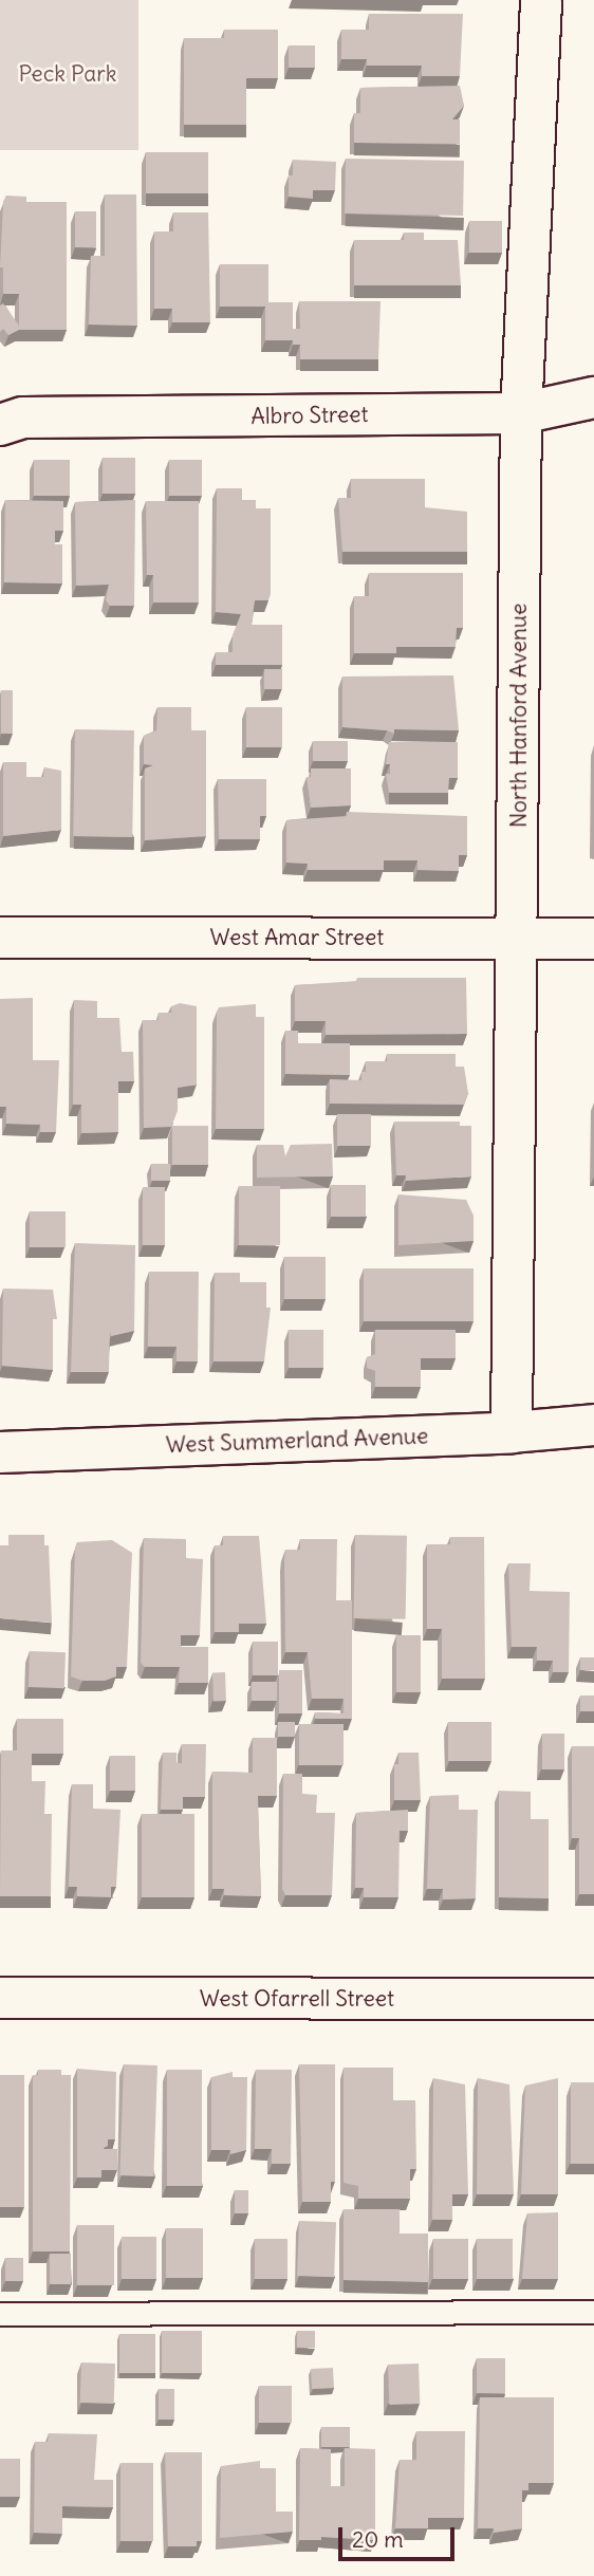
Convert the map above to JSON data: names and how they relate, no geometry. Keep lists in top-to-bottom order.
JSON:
{
  "streets": {
    "street": [
      "Albro Street",
      "North Hanford Avenue",
      "West Amar Street",
      "West Summerland Avenue",
      "West Ofarrell Street"
    ]
  },
  "crossings": [
    ["Albro Street", "North Hanford Avenue"],
    ["North Hanford Avenue", "West Amar Street"],
    ["North Hanford Avenue", "West Summerland Avenue"]
  ],
  "parks": ["Peck Park"],
  "scale_bar": "20 m"
}
